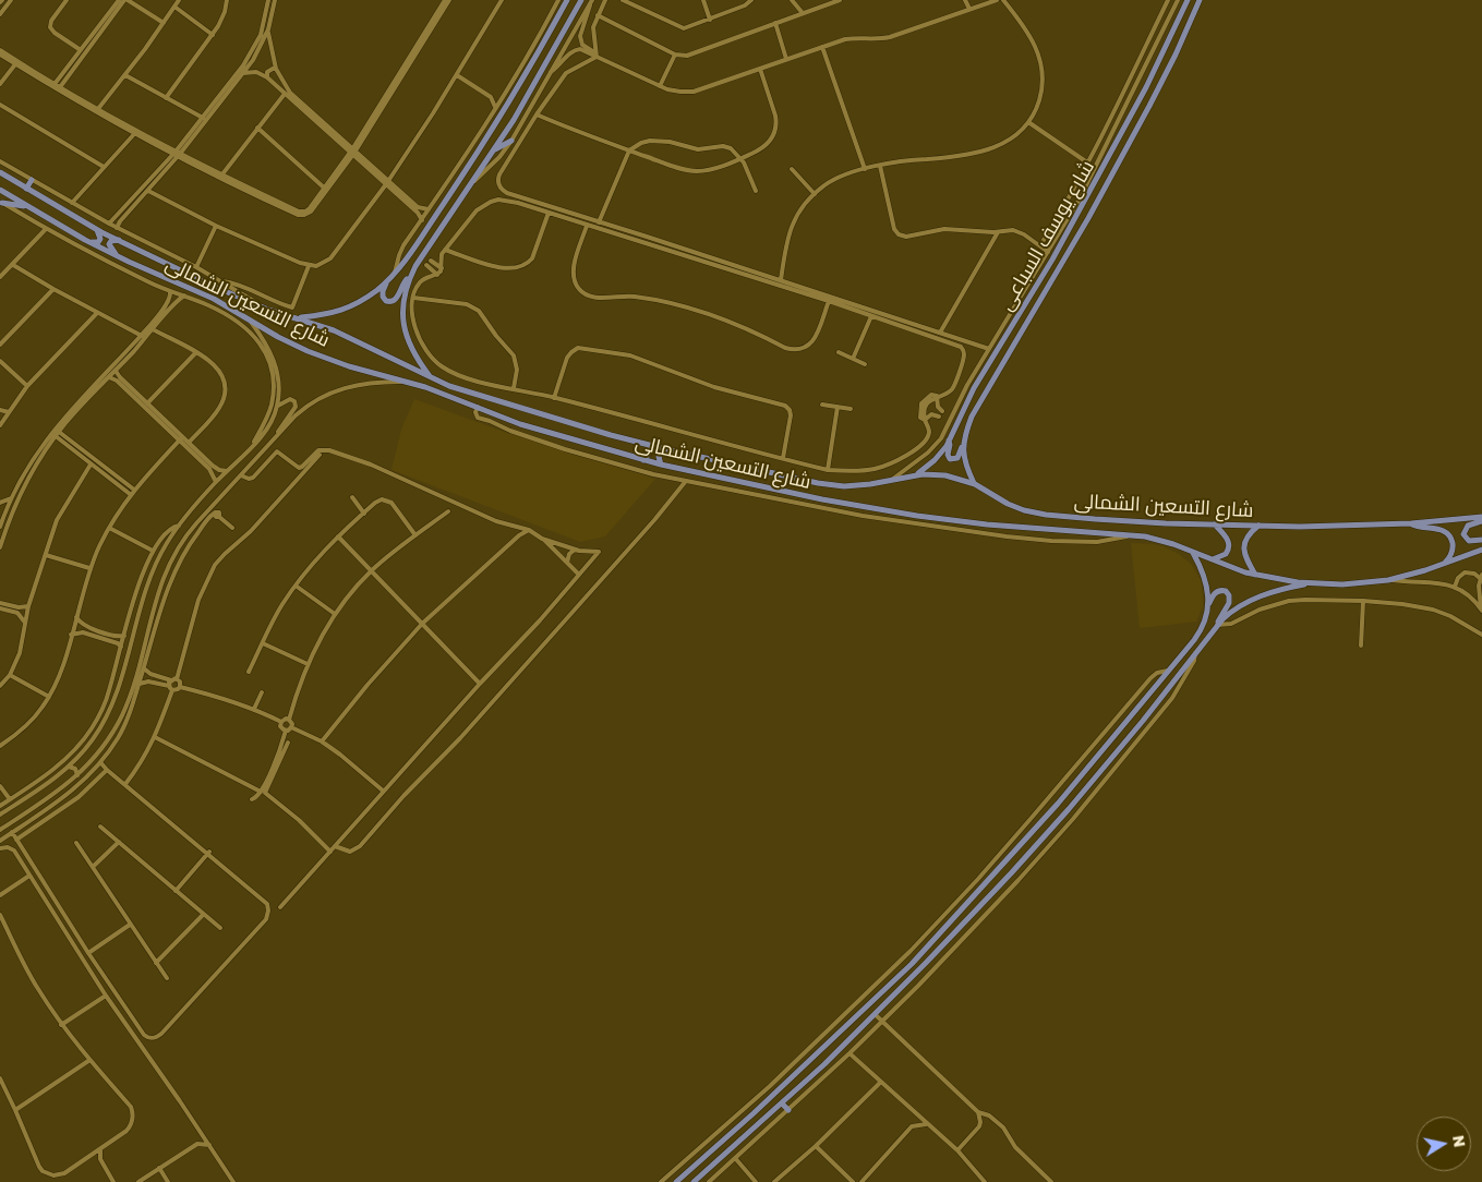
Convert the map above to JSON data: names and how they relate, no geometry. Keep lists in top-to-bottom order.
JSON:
{
  "streets": {
    "main road": ["شارع يوسف السباعى", "شارع التسعين الشمالى"]
  },
  "crossings": [
    ["شارع يوسف السباعى", "شارع التسعين الشمالى"]
  ],
  "north": "right"
}
